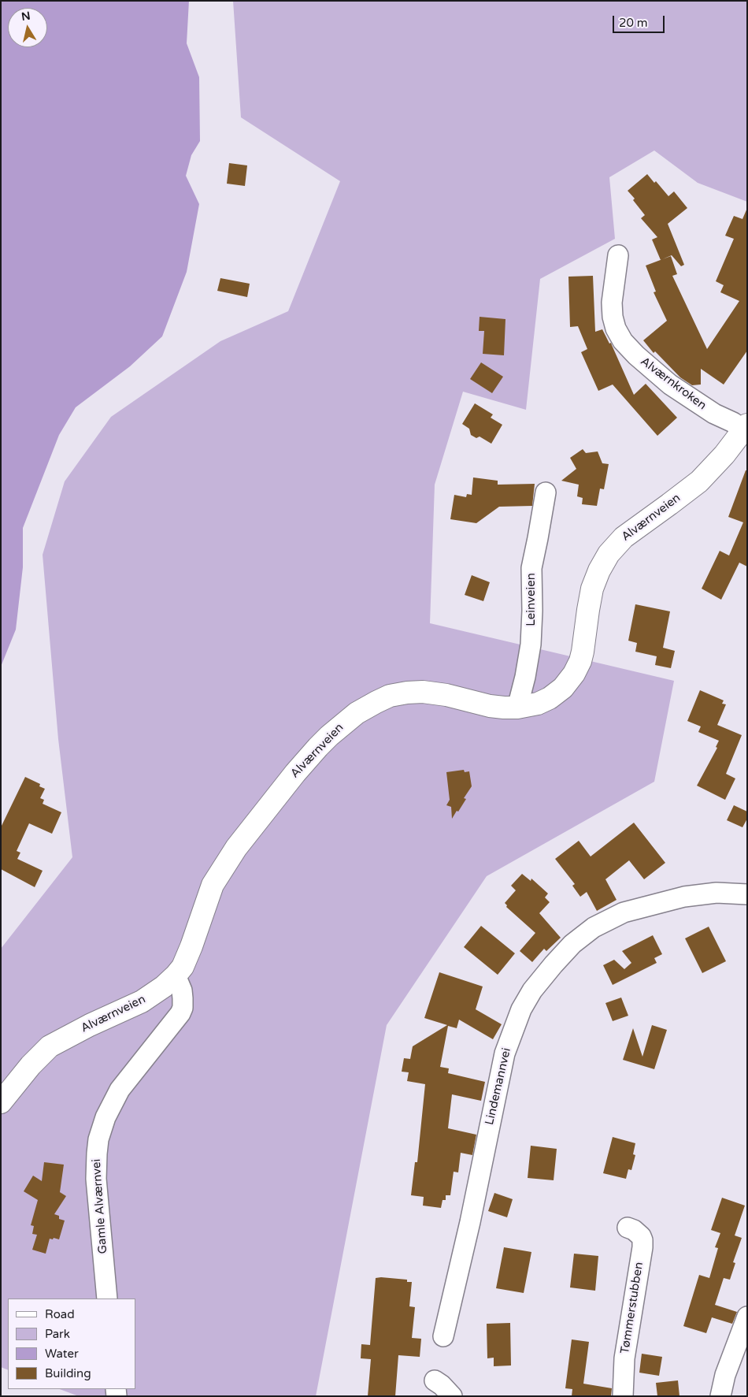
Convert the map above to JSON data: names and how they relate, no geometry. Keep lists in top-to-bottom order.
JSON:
{
  "streets": {
    "main road": ["Alværnveien"],
    "street": [
      "Alværnkroken",
      "Leinveien",
      "Lindemannvei",
      "Gamle Alværnvei",
      "Tømmerstubben"
    ]
  },
  "crossings": [
    ["Alværnkroken", "Alværnveien"],
    ["Alværnveien", "Leinveien"],
    ["Alværnveien", "Gamle Alværnvei"]
  ],
  "legend": [
    "Road",
    "Park",
    "Water",
    "Building"
  ],
  "scale_bar": "20 m",
  "north": "top"
}
